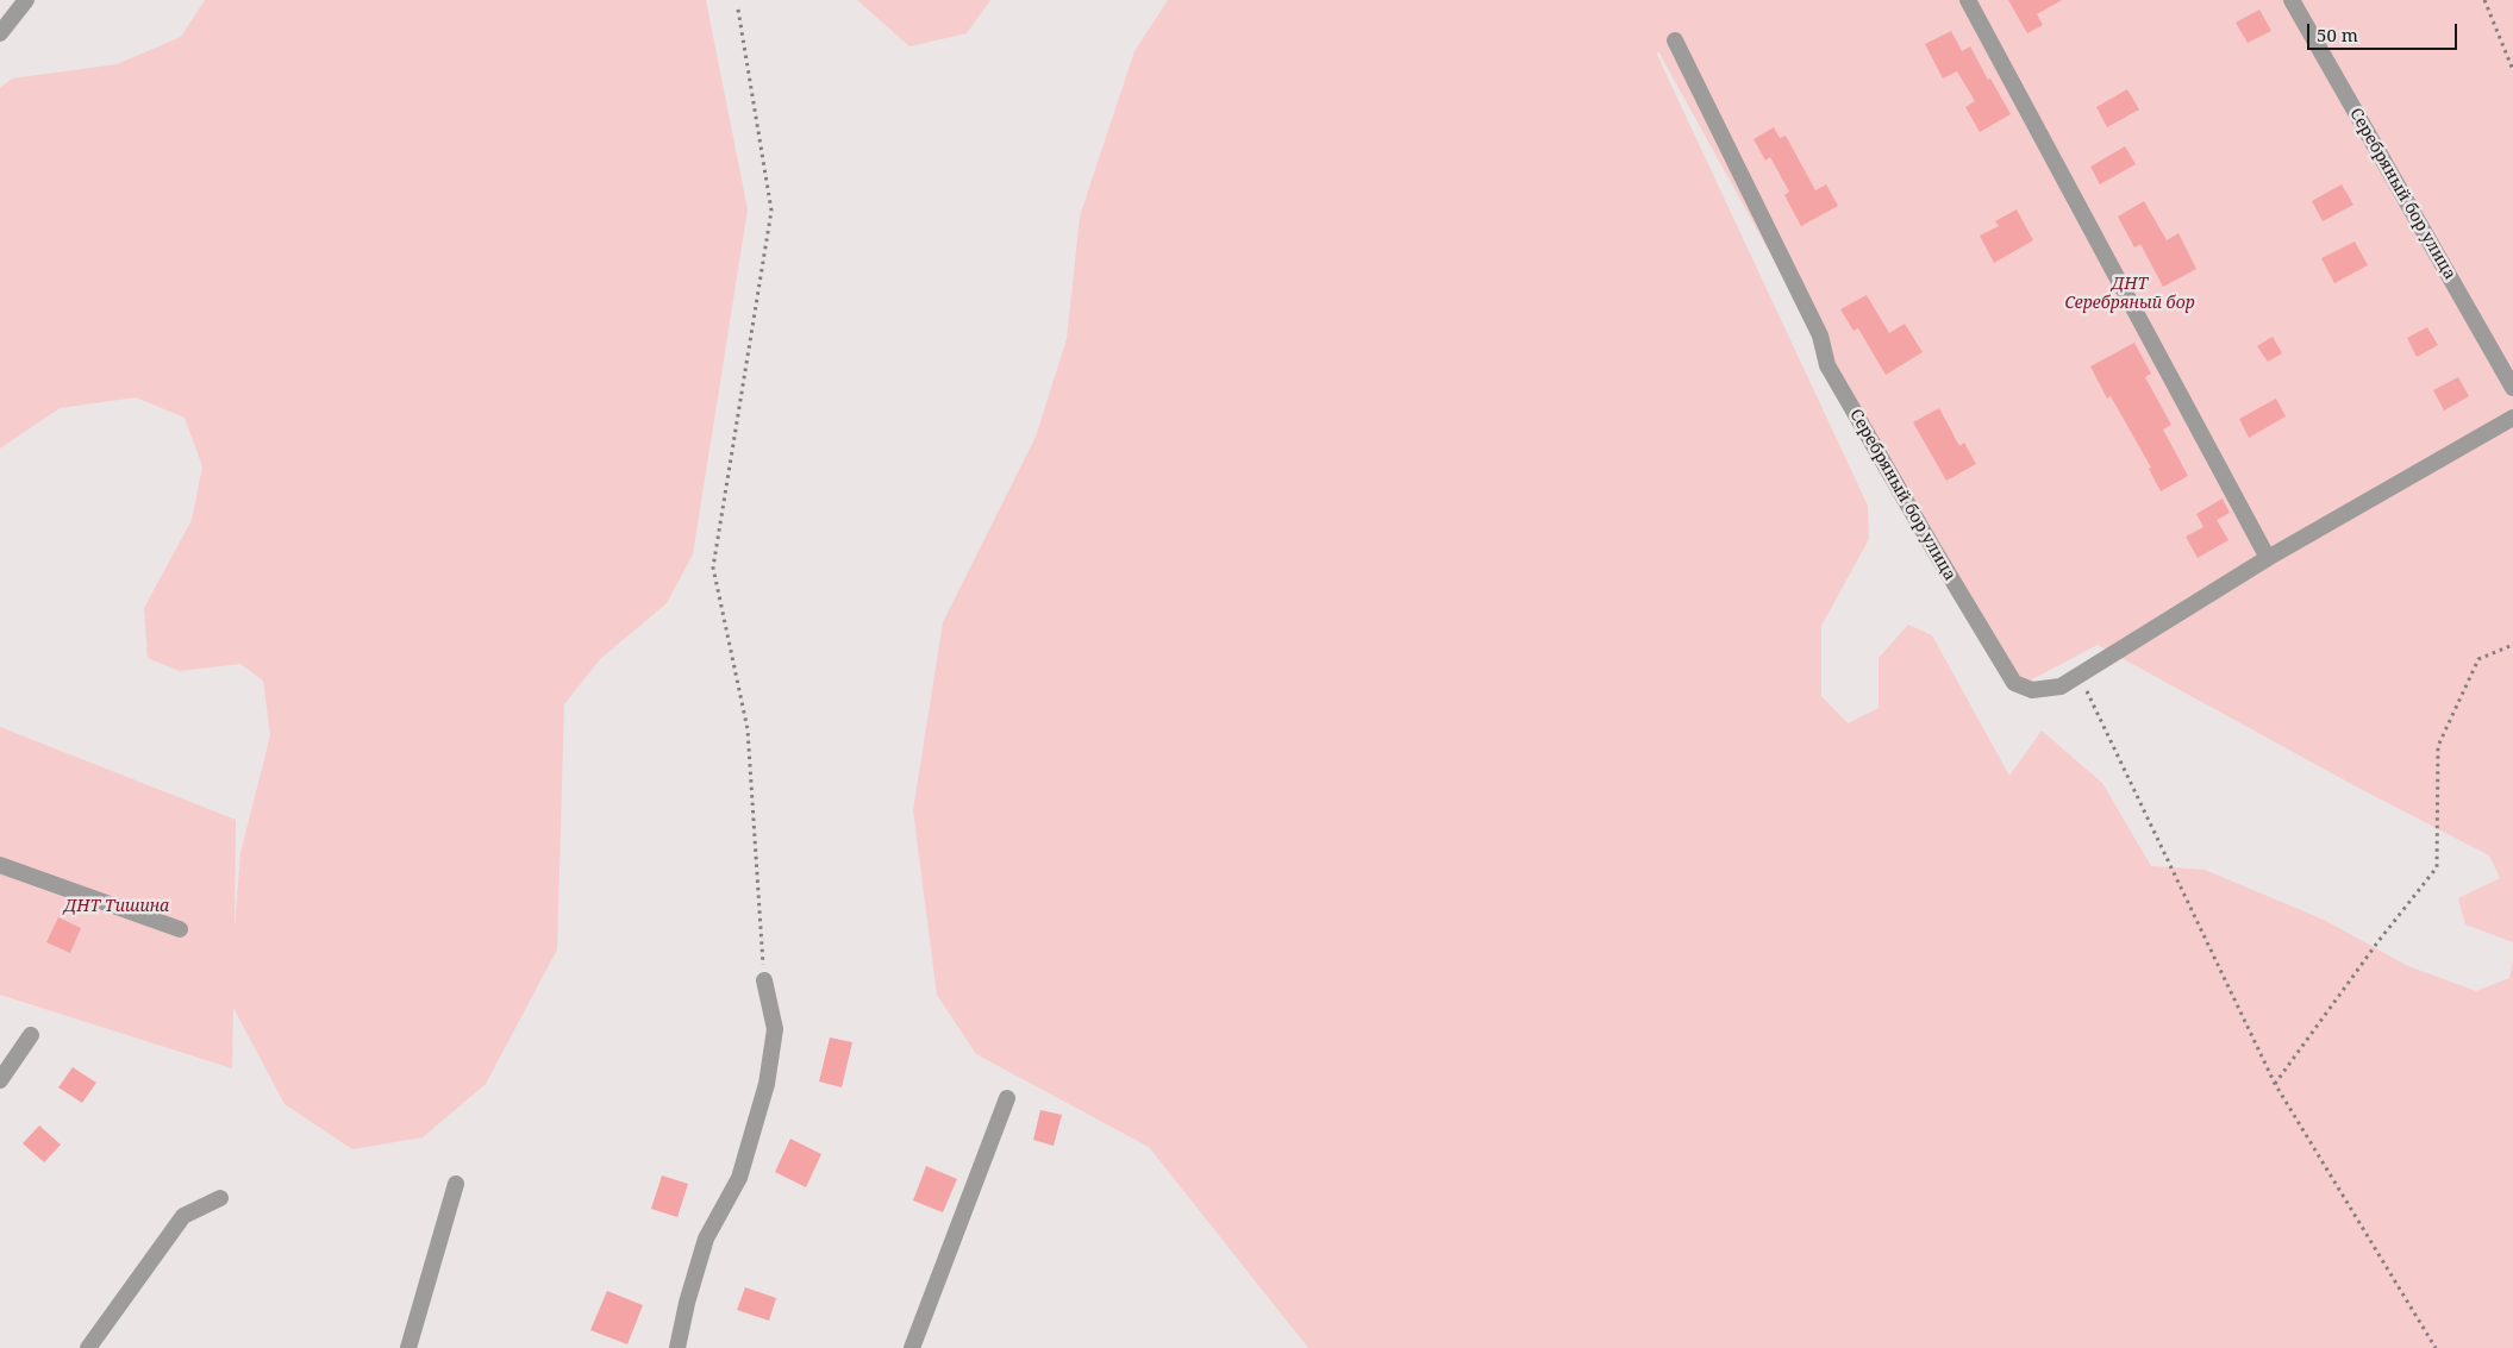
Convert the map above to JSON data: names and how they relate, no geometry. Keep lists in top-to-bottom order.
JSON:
{
  "streets": {
    "street": ["Серебряный бор улица"]
  },
  "parks": ["ДНТ Серебряный бор", "ДНТ Тишина"],
  "scale_bar": "50 m"
}
